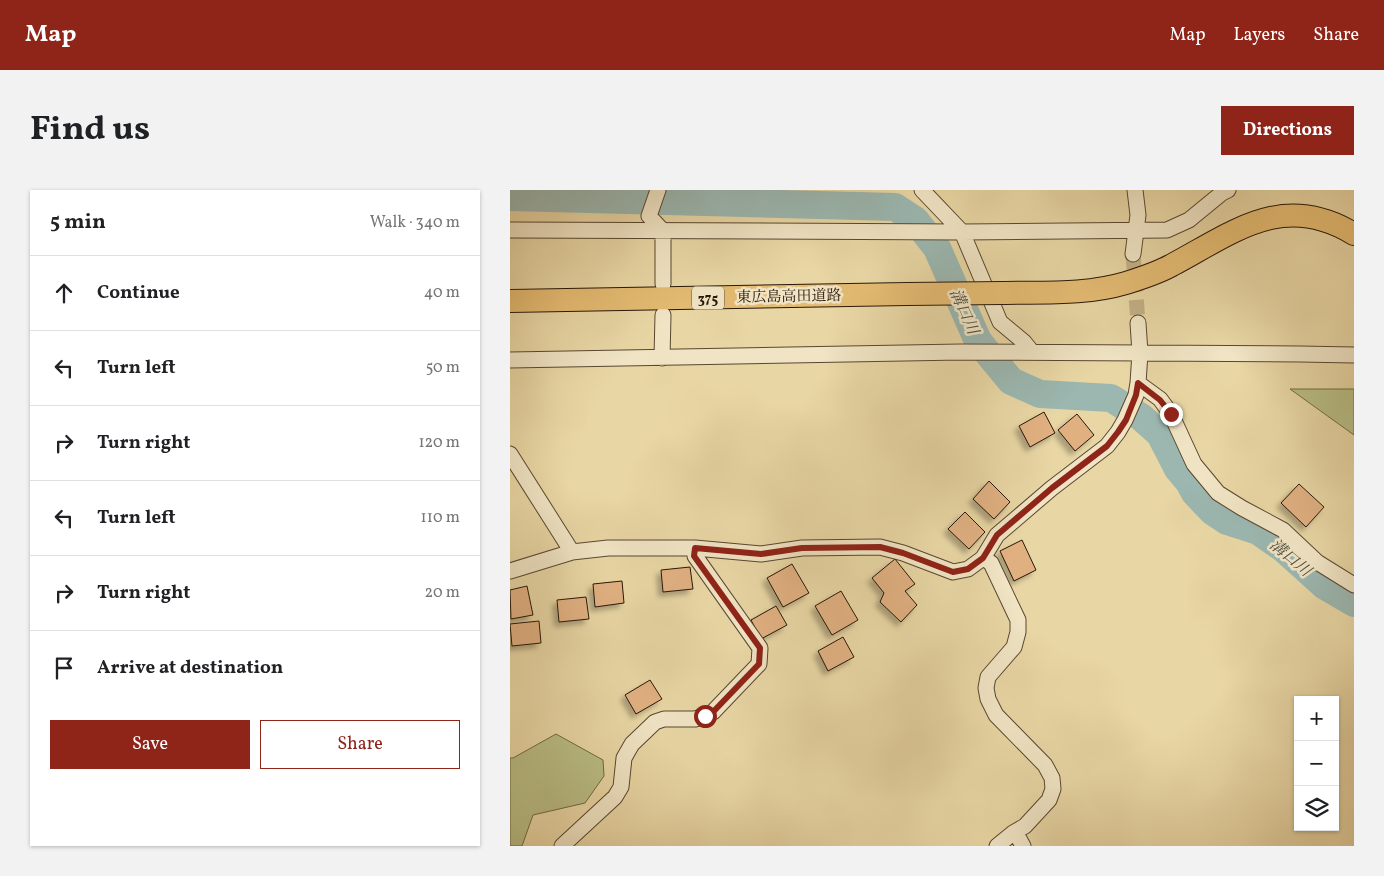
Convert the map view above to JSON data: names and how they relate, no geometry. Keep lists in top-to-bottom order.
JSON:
{
  "streets": {
    "highway": ["東広島高田道路", "375"]
  },
  "water": ["溝口川"],
  "page": {
    "header": "Map",
    "nav": ["Map", "Layers", "Share"],
    "title": "Find us",
    "buttons": [
      "Directions",
      ["Save", "Share"]
    ],
    "heading": ["5 min", "Walk · 340 m"],
    "list": [
      ["Continue", "40 m"],
      ["Turn left", "50 m"],
      ["Turn right", "120 m"],
      ["Turn left", "110 m"],
      ["Turn right", "20 m"],
      "Arrive at destination"
    ],
    "map_buttons": ["+", "−"]
  }
}
